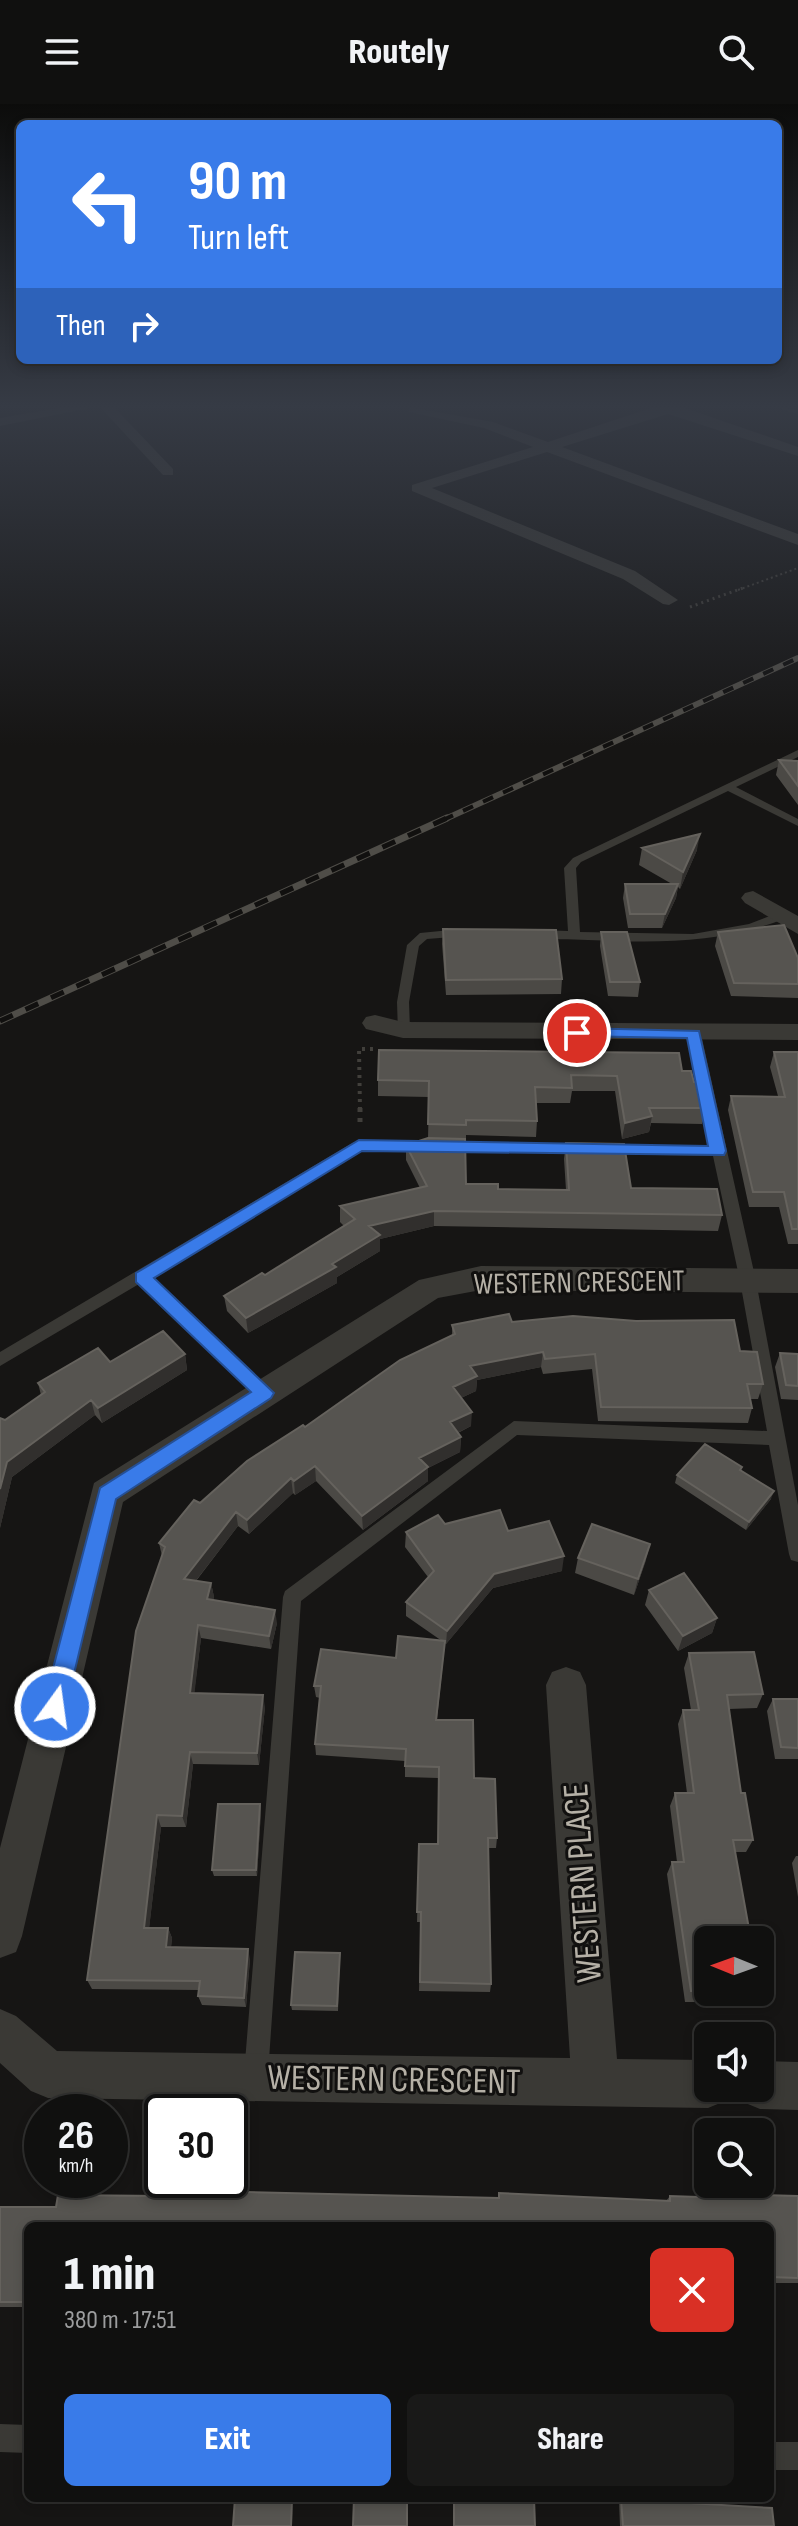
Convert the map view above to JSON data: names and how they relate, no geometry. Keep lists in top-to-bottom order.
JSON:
{
  "streets": {
    "street": ["WESTERN CRESCENT", "WESTERN PLACE"]
  },
  "crossings": [
    ["WESTERN CRESCENT", "WESTERN PLACE"]
  ],
  "north": "left",
  "page": {
    "header": "Routely",
    "turn": ["90 m", "Turn left"],
    "then": "Then",
    "speed": "26 km/h",
    "limit": "30",
    "heading": ["1 min", "380 m · 17:51"],
    "buttons": ["Exit", "Share"]
  }
}
